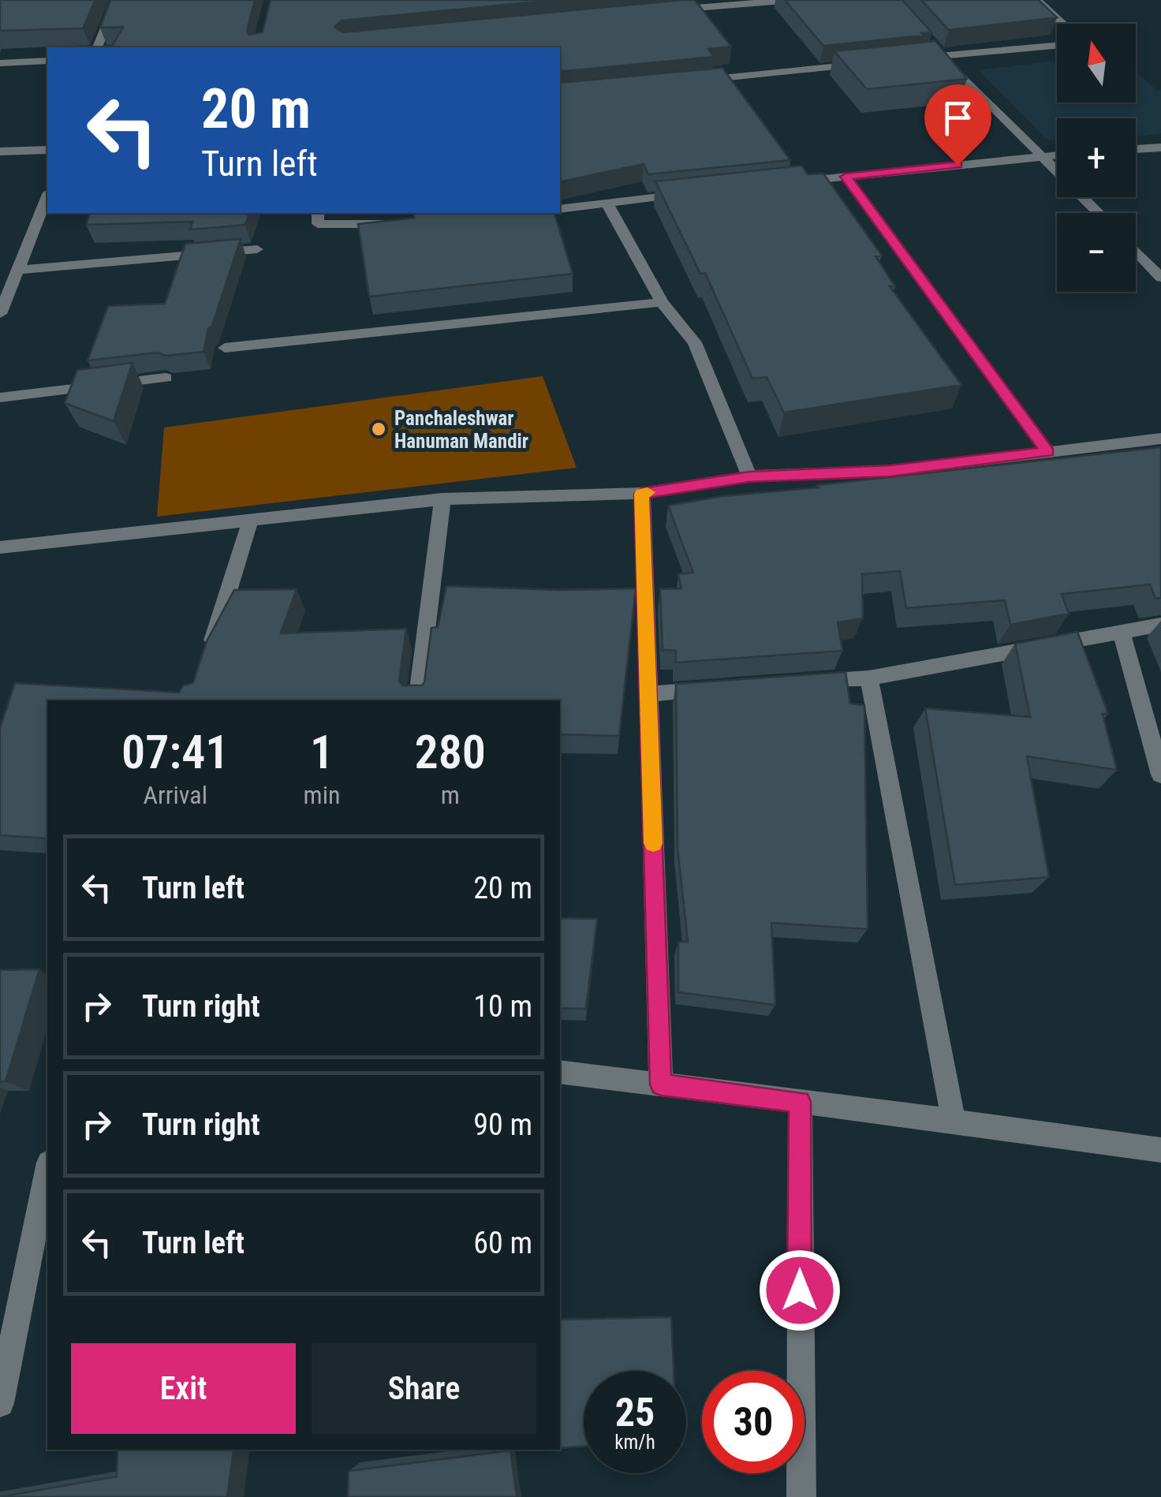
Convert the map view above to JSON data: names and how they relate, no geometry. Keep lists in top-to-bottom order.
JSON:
{
  "places": ["Panchaleshwar Hanuman Mandir"],
  "north": "top",
  "page": {
    "map_buttons": ["+", "−"],
    "turn": ["20 m", "Turn left"],
    "eta": [
      "07:41",
      "Arrival",
      "1",
      "min",
      "280",
      "m"
    ],
    "list": [
      {
        "name": "Turn left",
        "value": "20 m"
      },
      {
        "name": "Turn right",
        "value": "10 m"
      },
      {
        "name": "Turn right",
        "value": "90 m"
      },
      {
        "name": "Turn left",
        "value": "60 m"
      }
    ],
    "buttons": ["Exit", "Share"],
    "speed": "25 km/h",
    "limit": "30"
  }
}
